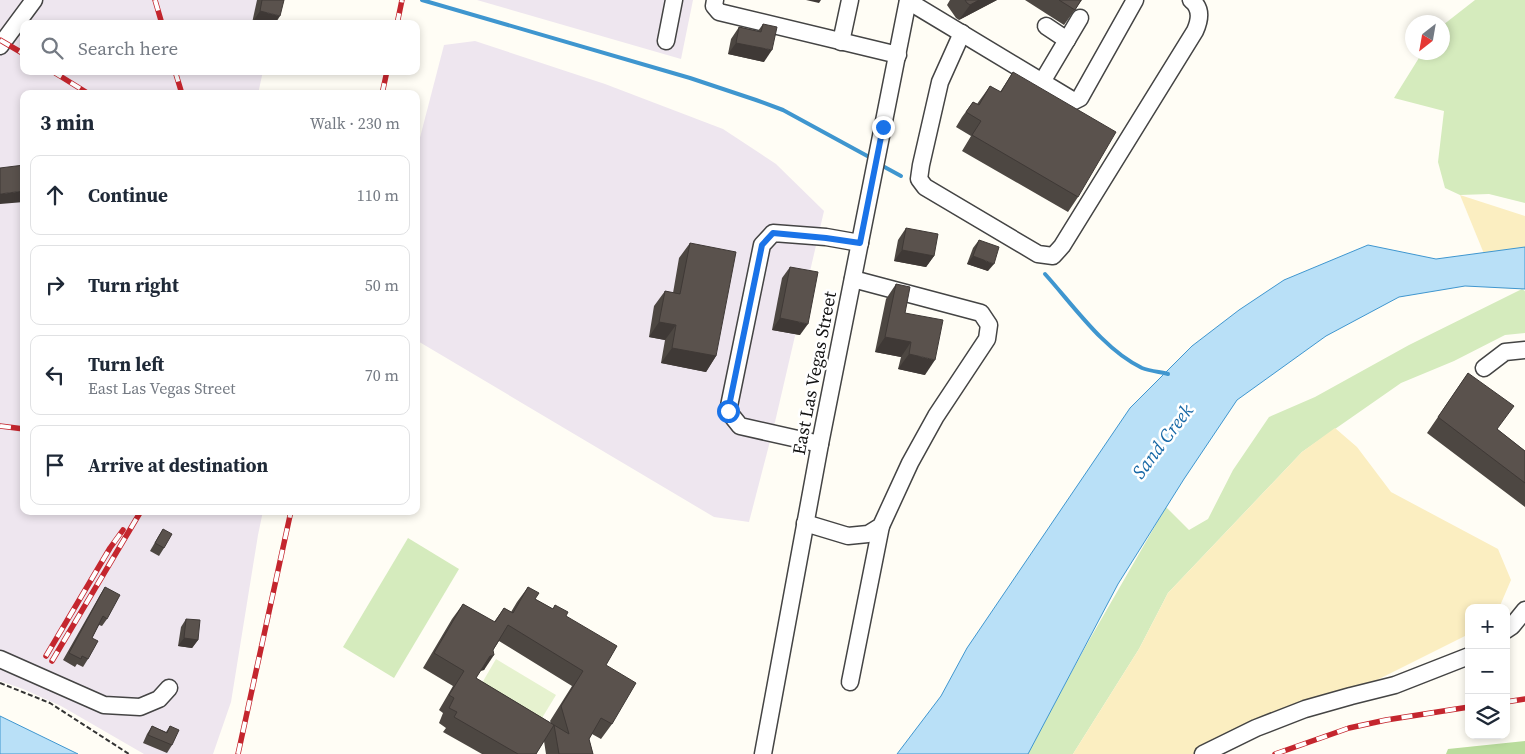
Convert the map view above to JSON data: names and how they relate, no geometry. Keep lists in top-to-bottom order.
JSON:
{
  "streets": {
    "street": ["East Las Vegas Street"]
  },
  "water": ["Sand Creek"],
  "north": "bottom left",
  "page": {
    "search": "Search here",
    "heading": ["3 min", "Walk · 230 m"],
    "list": [
      ["Continue", "110 m"],
      ["Turn right", "50 m"],
      ["Turn left", "East Las Vegas Street", "70 m"],
      "Arrive at destination"
    ],
    "map_buttons": ["+", "−"]
  }
}
